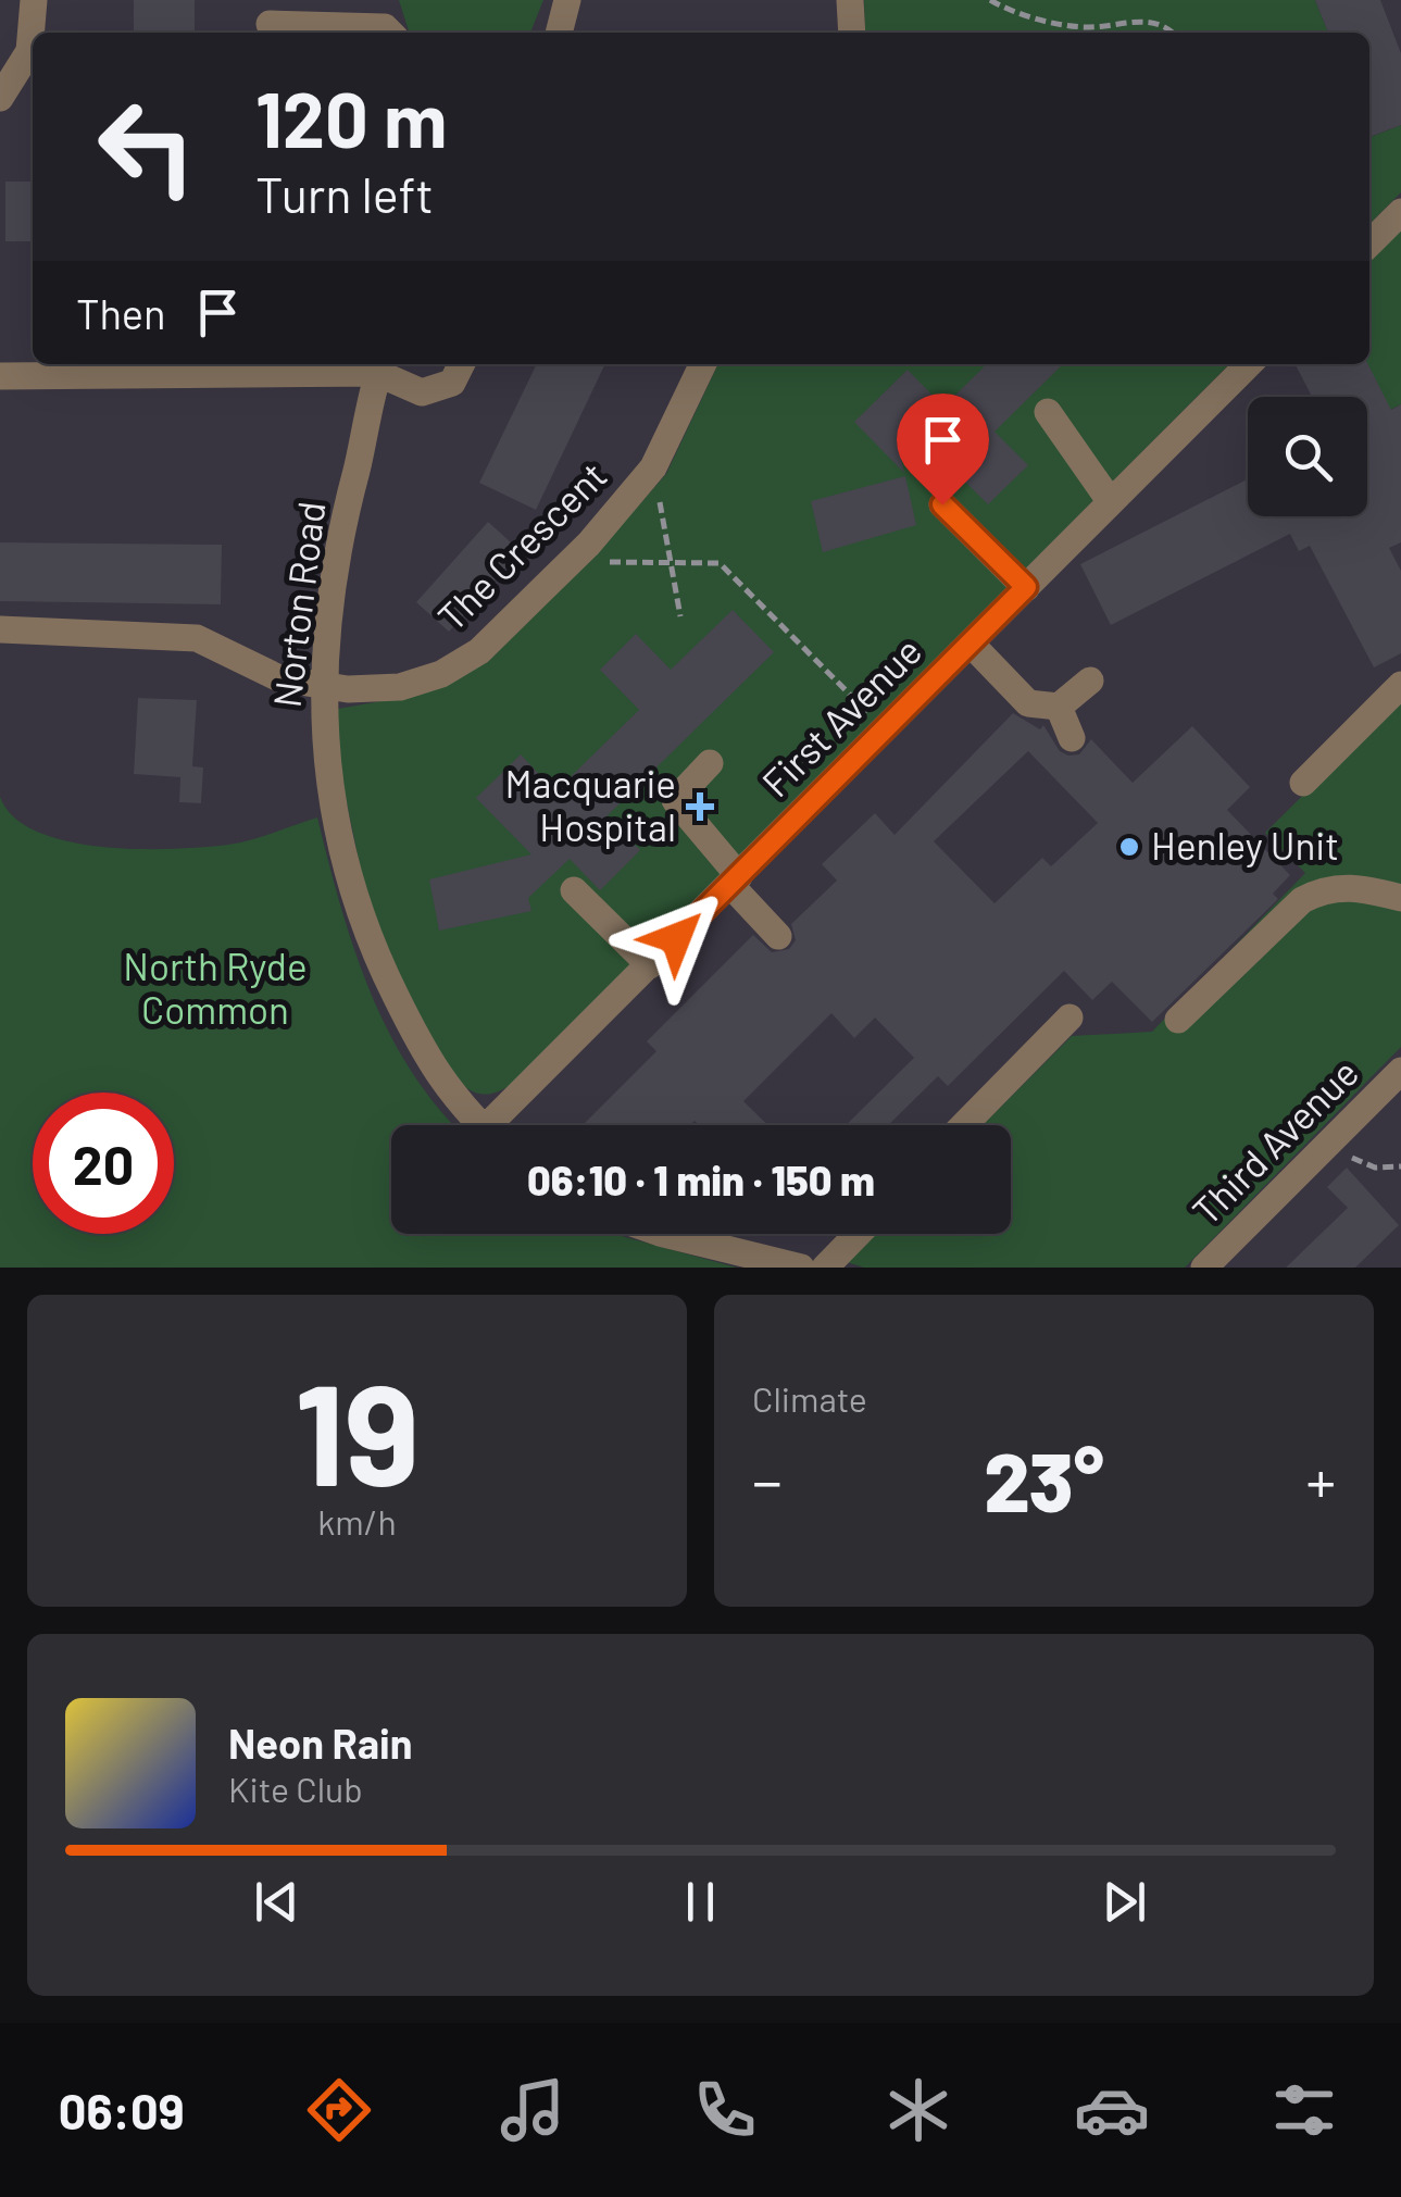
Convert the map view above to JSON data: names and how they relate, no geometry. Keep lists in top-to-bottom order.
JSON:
{
  "streets": {
    "lane": [
      "The Crescent",
      "Norton Road",
      "First Avenue",
      "Third Avenue"
    ]
  },
  "crossings": [
    ["The Crescent", "Norton Road"]
  ],
  "parks": ["North Ryde Common"],
  "places": {
    "health": ["Macquarie Hospital"],
    "other": ["Henley Unit"]
  },
  "page": {
    "turn": ["120 m", "Turn left"],
    "then": "Then",
    "limit": "20",
    "trip": "06:10 · 1 min · 150 m",
    "tile": [
      ["19", "km/h"],
      "Climate"
    ],
    "heat": ["−", "23°", "+"],
    "song": ["Neon Rain", "Kite Club"],
    "tabs": "06:09"
  }
}
